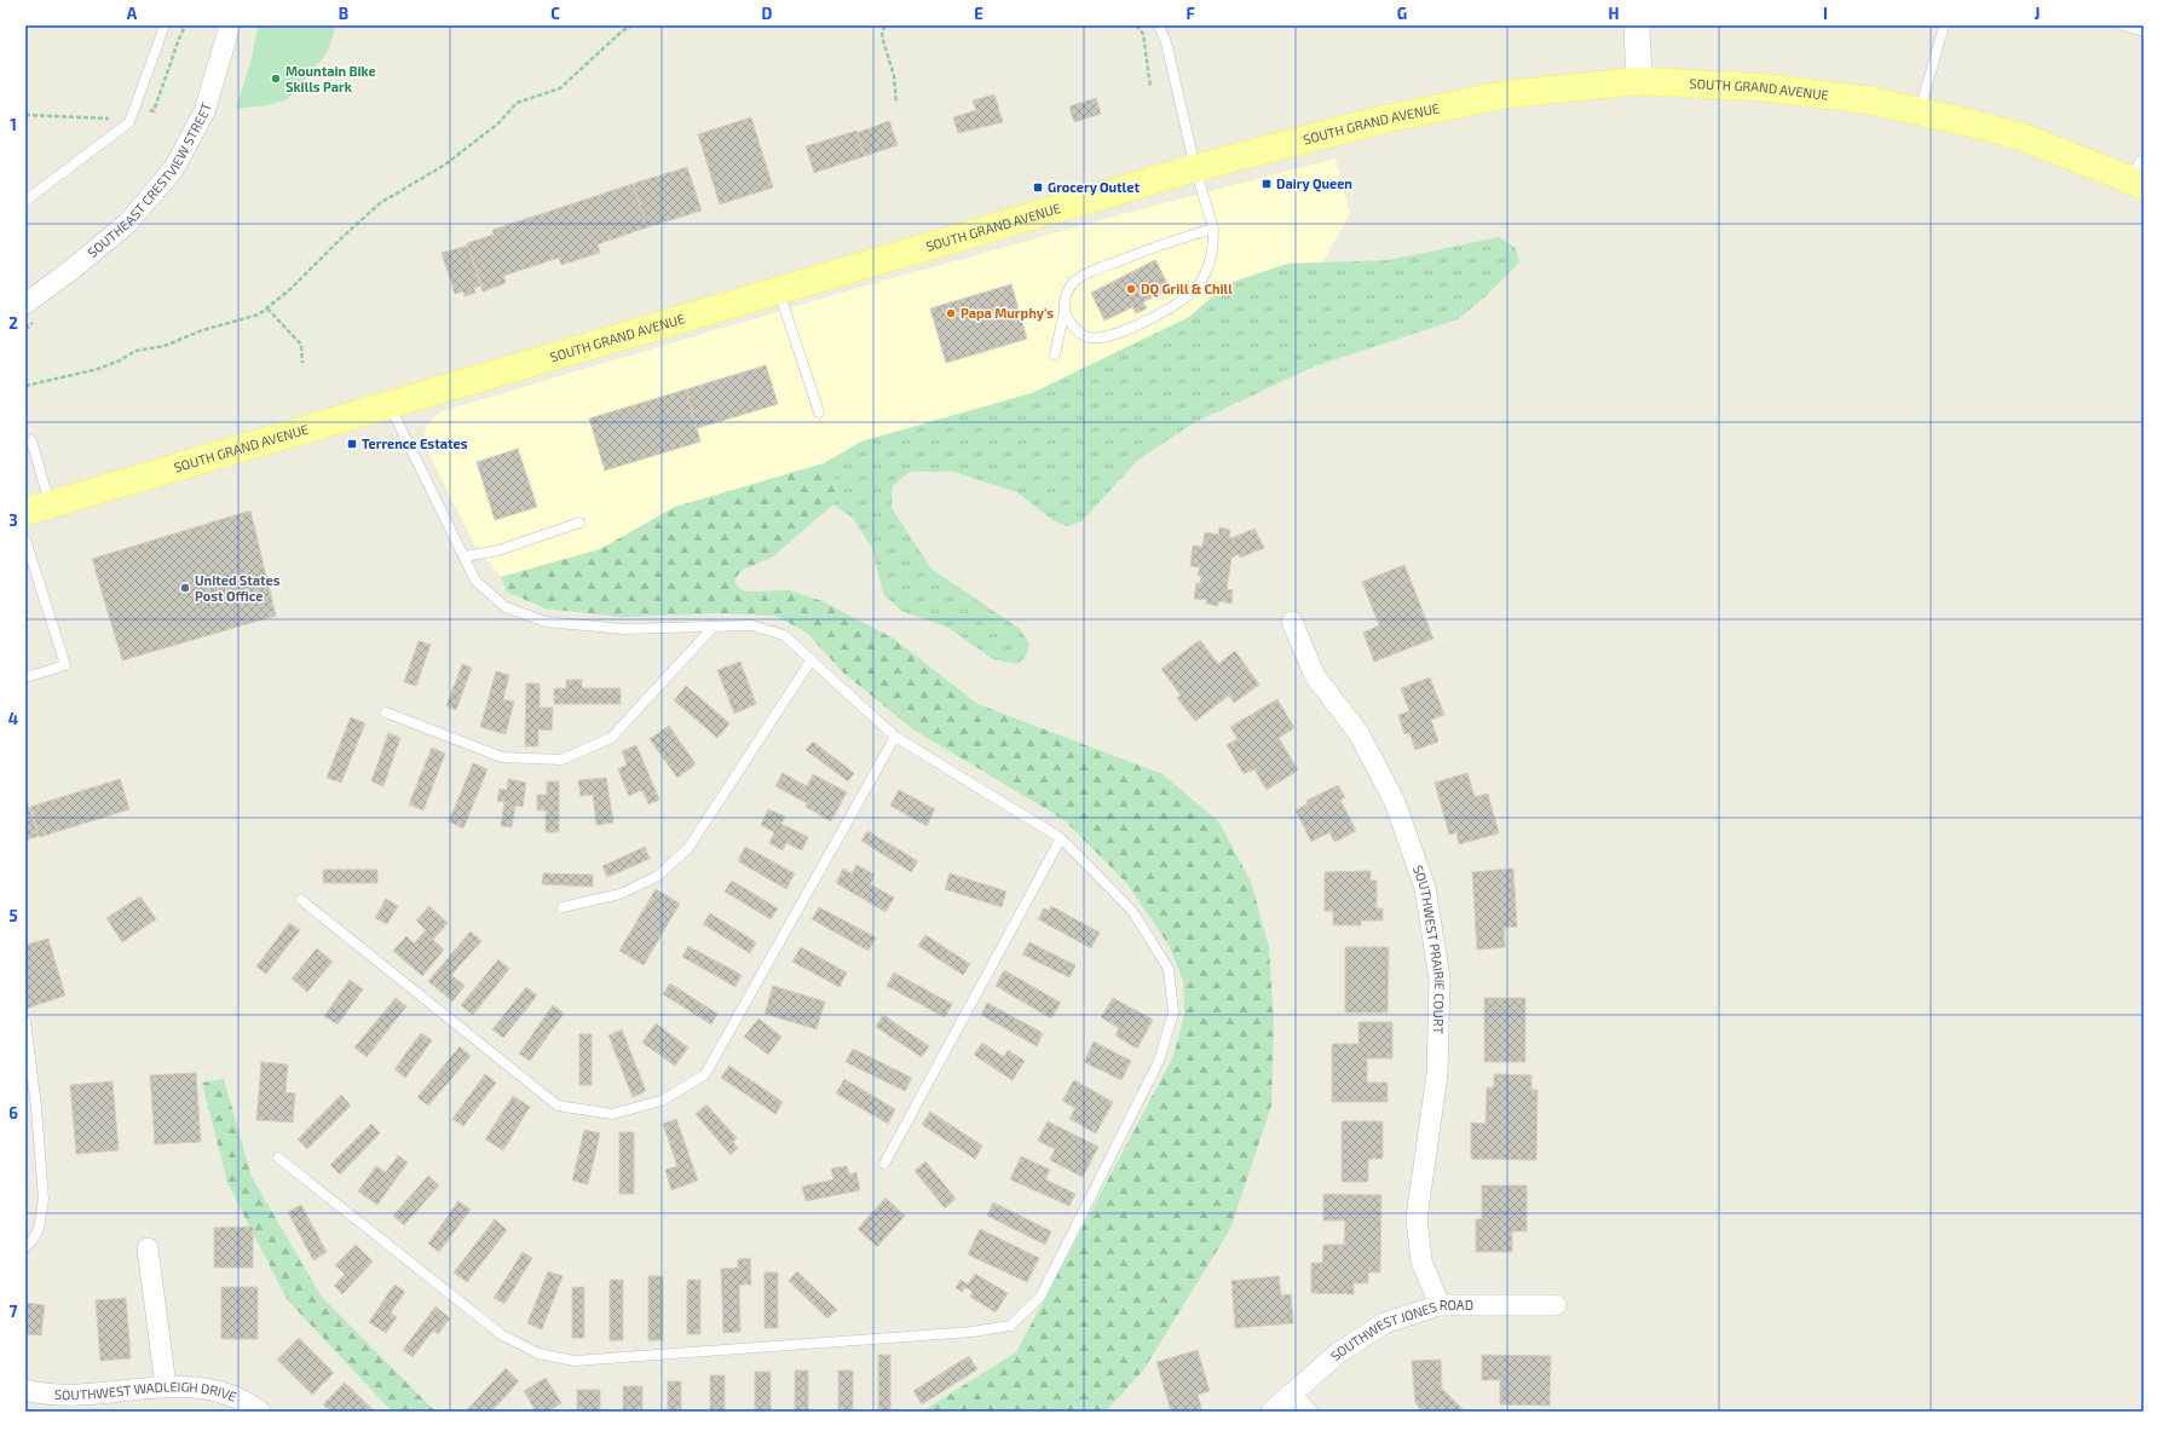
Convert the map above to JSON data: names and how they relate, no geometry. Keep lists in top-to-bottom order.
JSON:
{
  "streets": {
    "main road": ["SOUTH GRAND AVENUE"],
    "street": [
      "SOUTHEAST CRESTVIEW STREET",
      "SOUTHWEST PRAIRIE COURT",
      "SOUTHWEST JONES ROAD",
      "SOUTHWEST WADLEIGH DRIVE"
    ]
  },
  "crossings": [
    ["SOUTHWEST PRAIRIE COURT", "SOUTHWEST JONES ROAD"]
  ],
  "places": {
    "other": [
      "Mountain Bike Skills Park",
      "DQ Grill & Chill",
      "Papa Murphy's",
      "United States Post Office"
    ],
    "transit": ["Dairy Queen", "Grocery Outlet", "Terrence Estates"]
  },
  "grid": {
    "columns": [
      "A",
      "B",
      "C",
      "D",
      "E",
      "F",
      "G",
      "H",
      "I",
      "J"
    ],
    "rows": [
      "1",
      "2",
      "3",
      "4",
      "5",
      "6",
      "7"
    ]
  }
}
